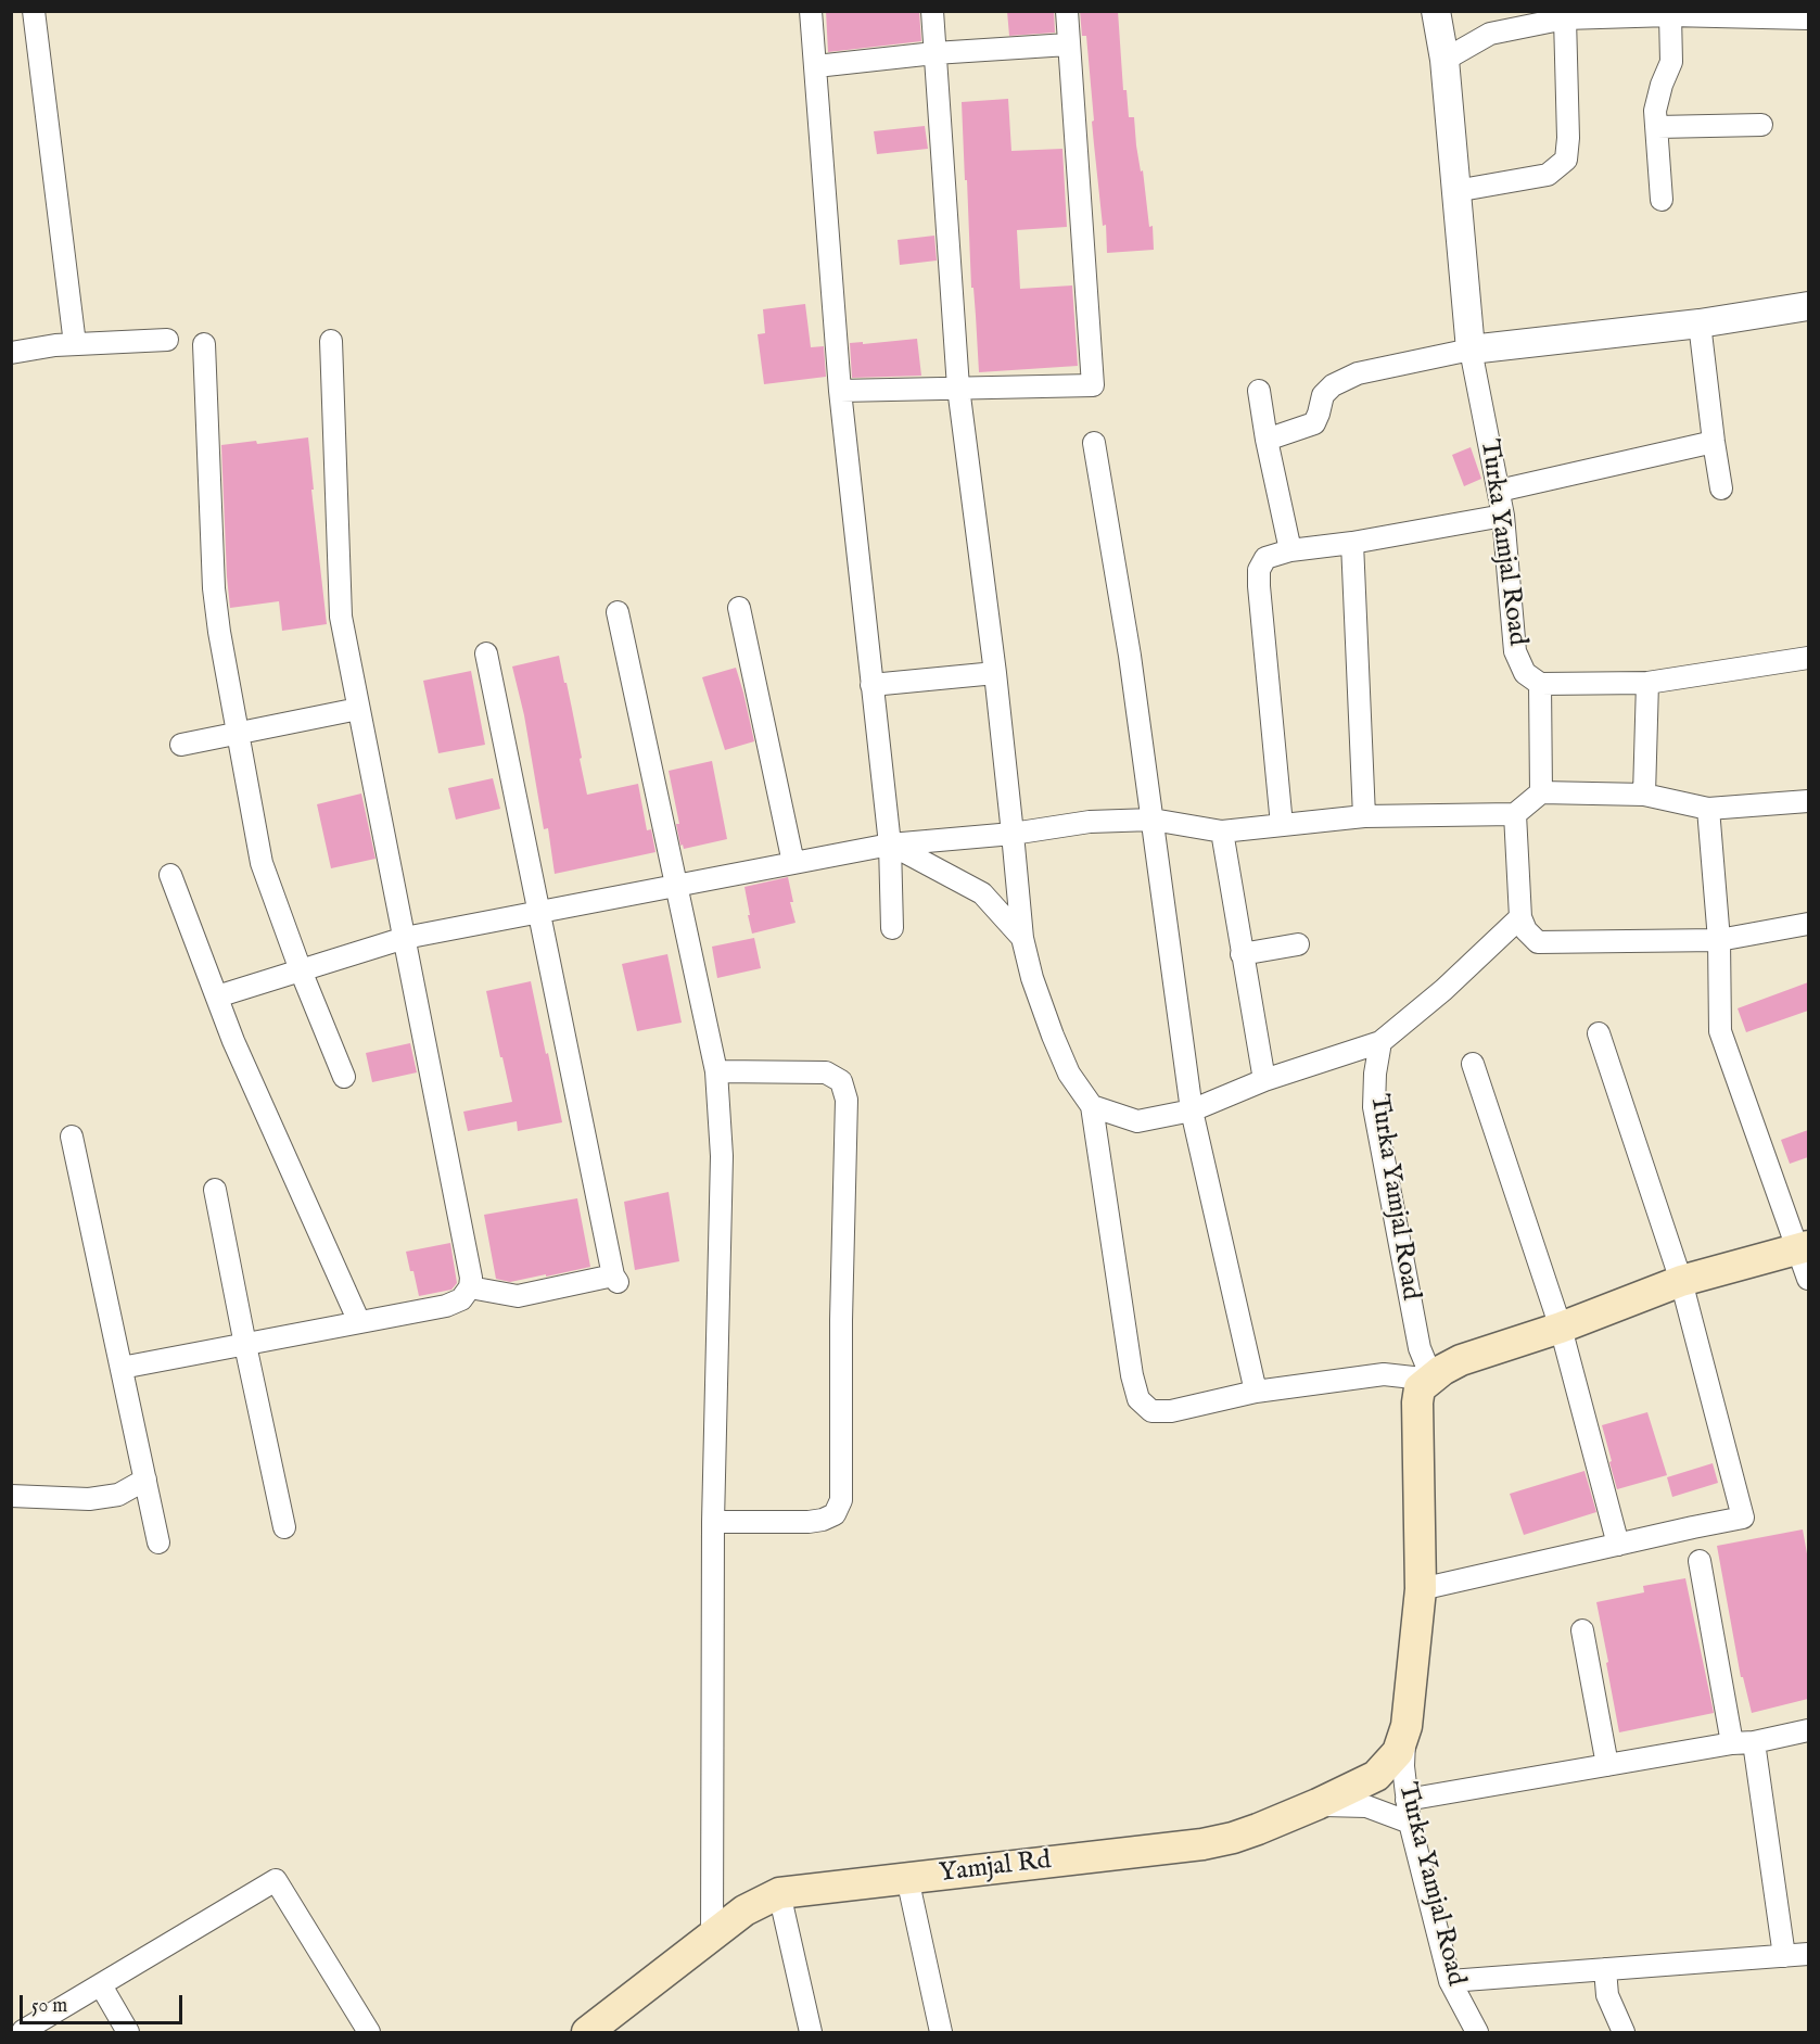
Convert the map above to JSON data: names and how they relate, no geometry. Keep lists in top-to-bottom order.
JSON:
{
  "streets": {
    "main road": ["Turka Yamjal Road", "Yamjal Rd"]
  },
  "crossings": [
    ["Turka Yamjal Road", "Yamjal Rd"]
  ],
  "scale_bar": "50 m"
}
